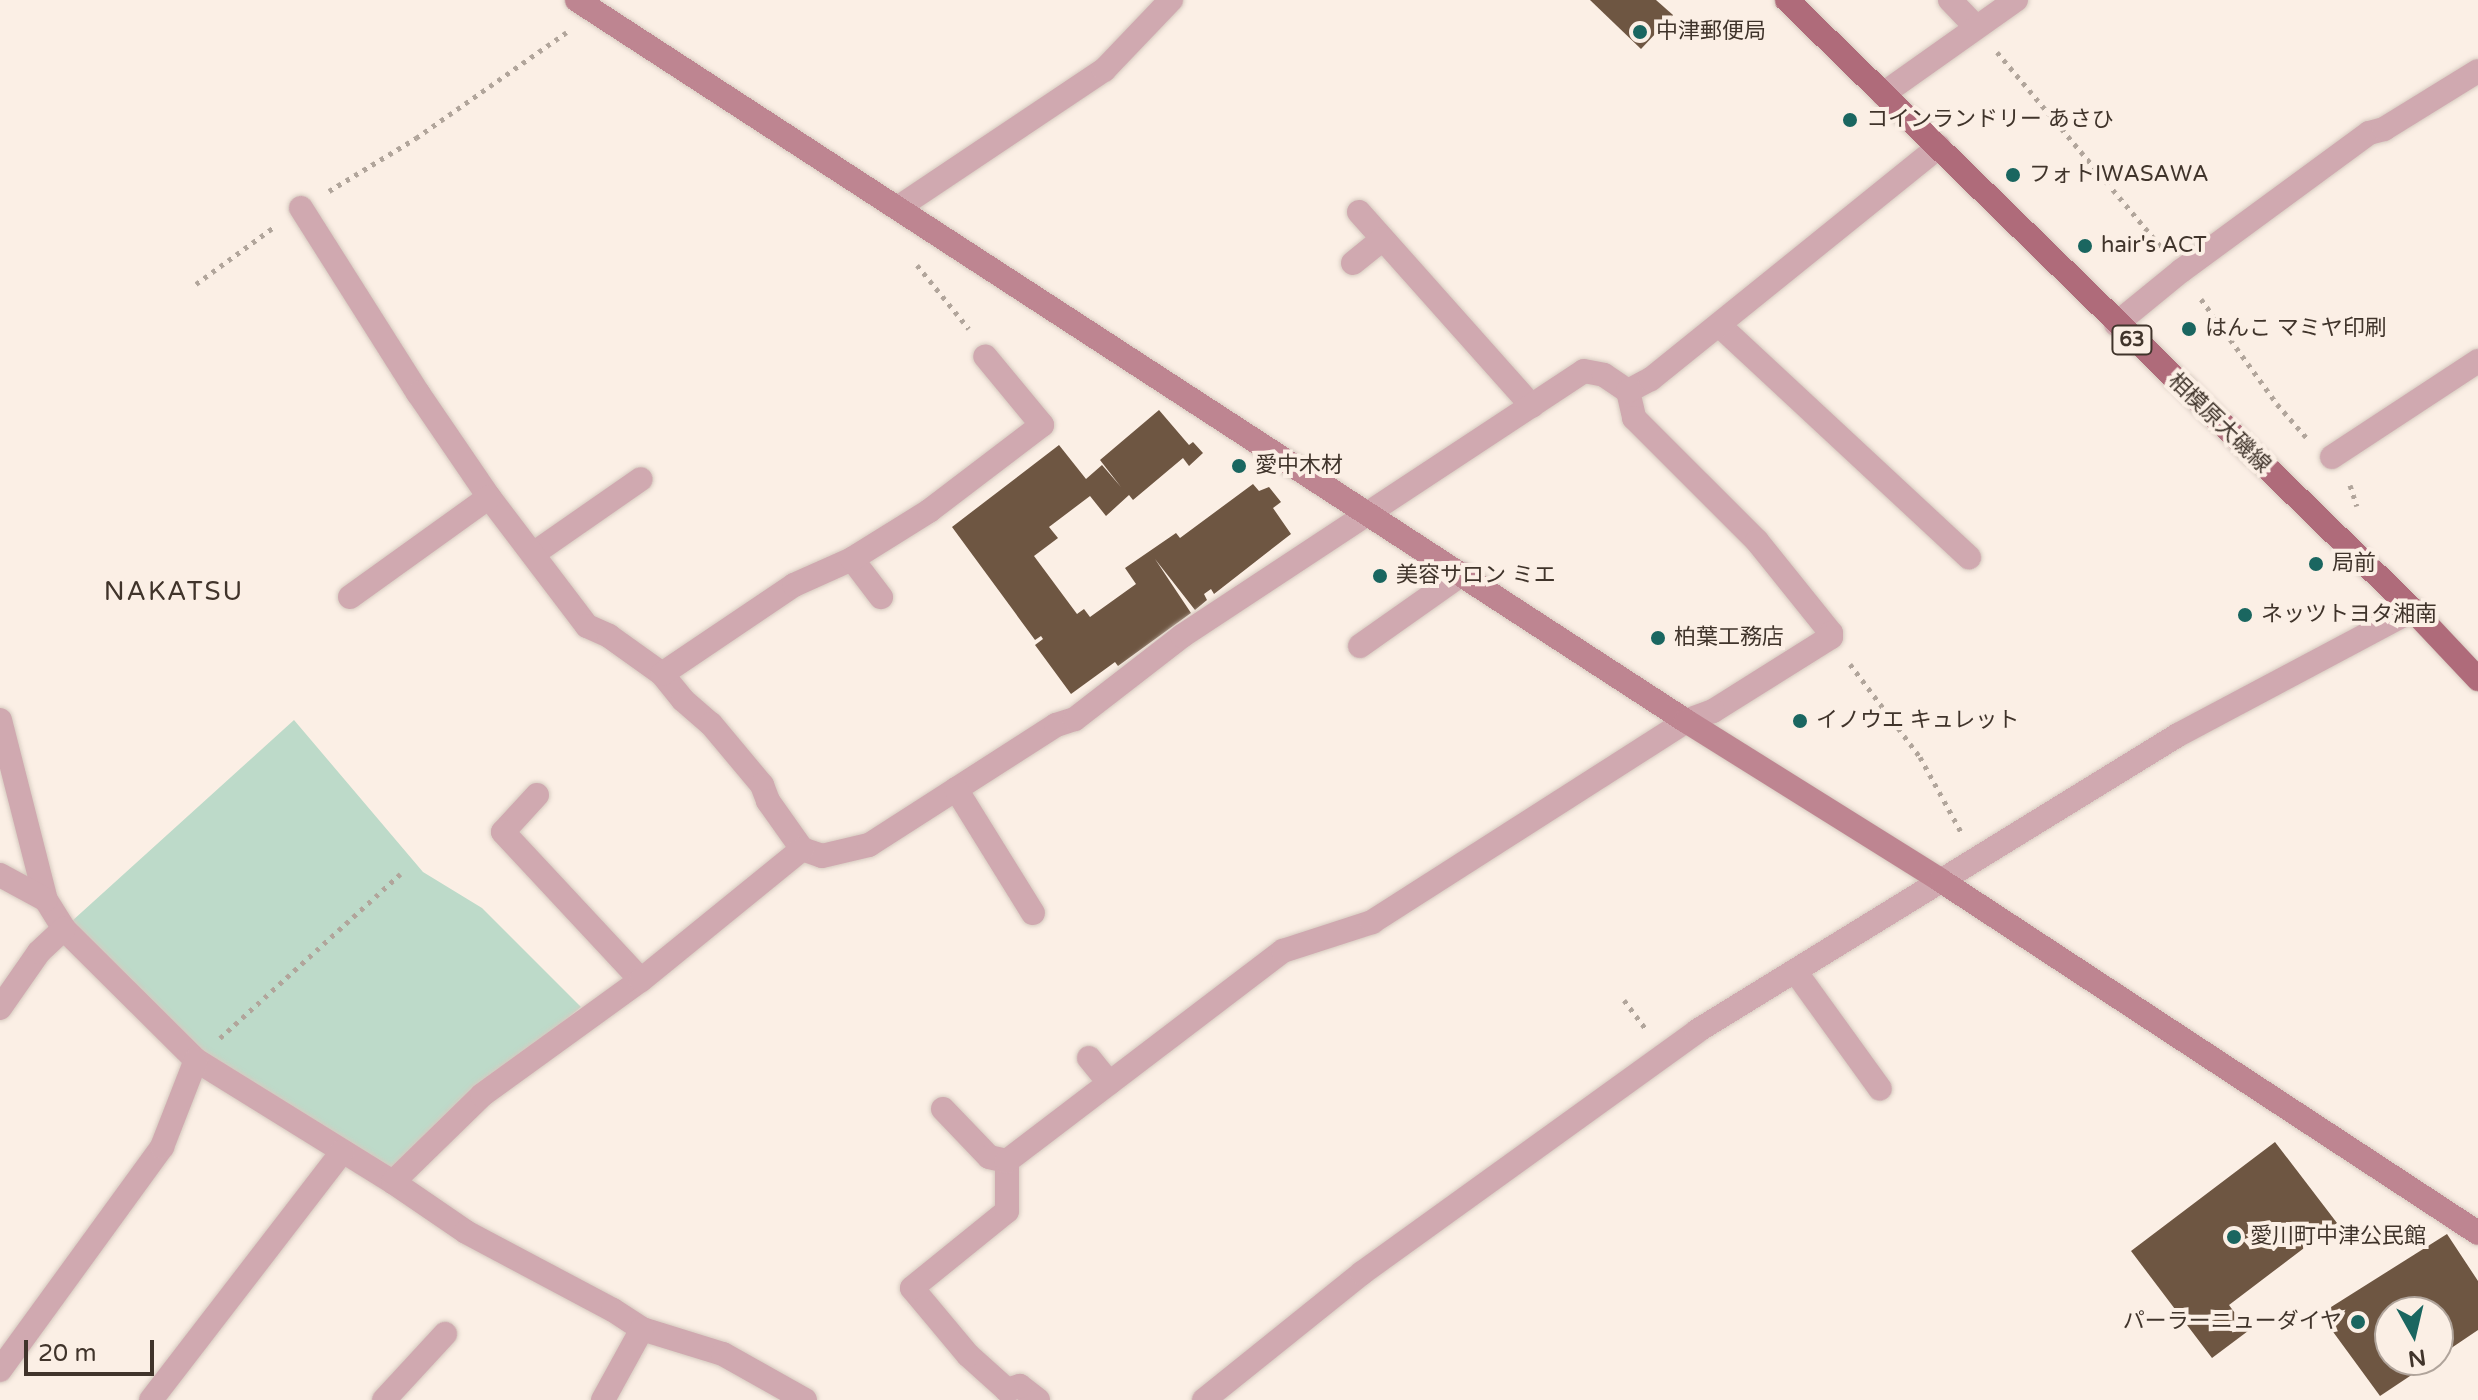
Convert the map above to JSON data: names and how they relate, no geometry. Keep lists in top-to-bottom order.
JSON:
{
  "streets": {
    "main road": ["63", "相模原大磯線"]
  },
  "districts": ["NAKATSU"],
  "places": [
    "中津郵便局",
    "コインランドリー あさひ",
    "フォトIWASAWA",
    "hair's ACT",
    "はんこ マミヤ印刷",
    "愛中木材",
    "局前",
    "美容サロン ミエ",
    "ネッツトヨタ湘南",
    "柏葉工務店",
    "イノウエ キュレット",
    "愛川町中津公民館",
    "パーラーニューダイヤ"
  ],
  "scale_bar": "20 m",
  "north": "bottom"
}
